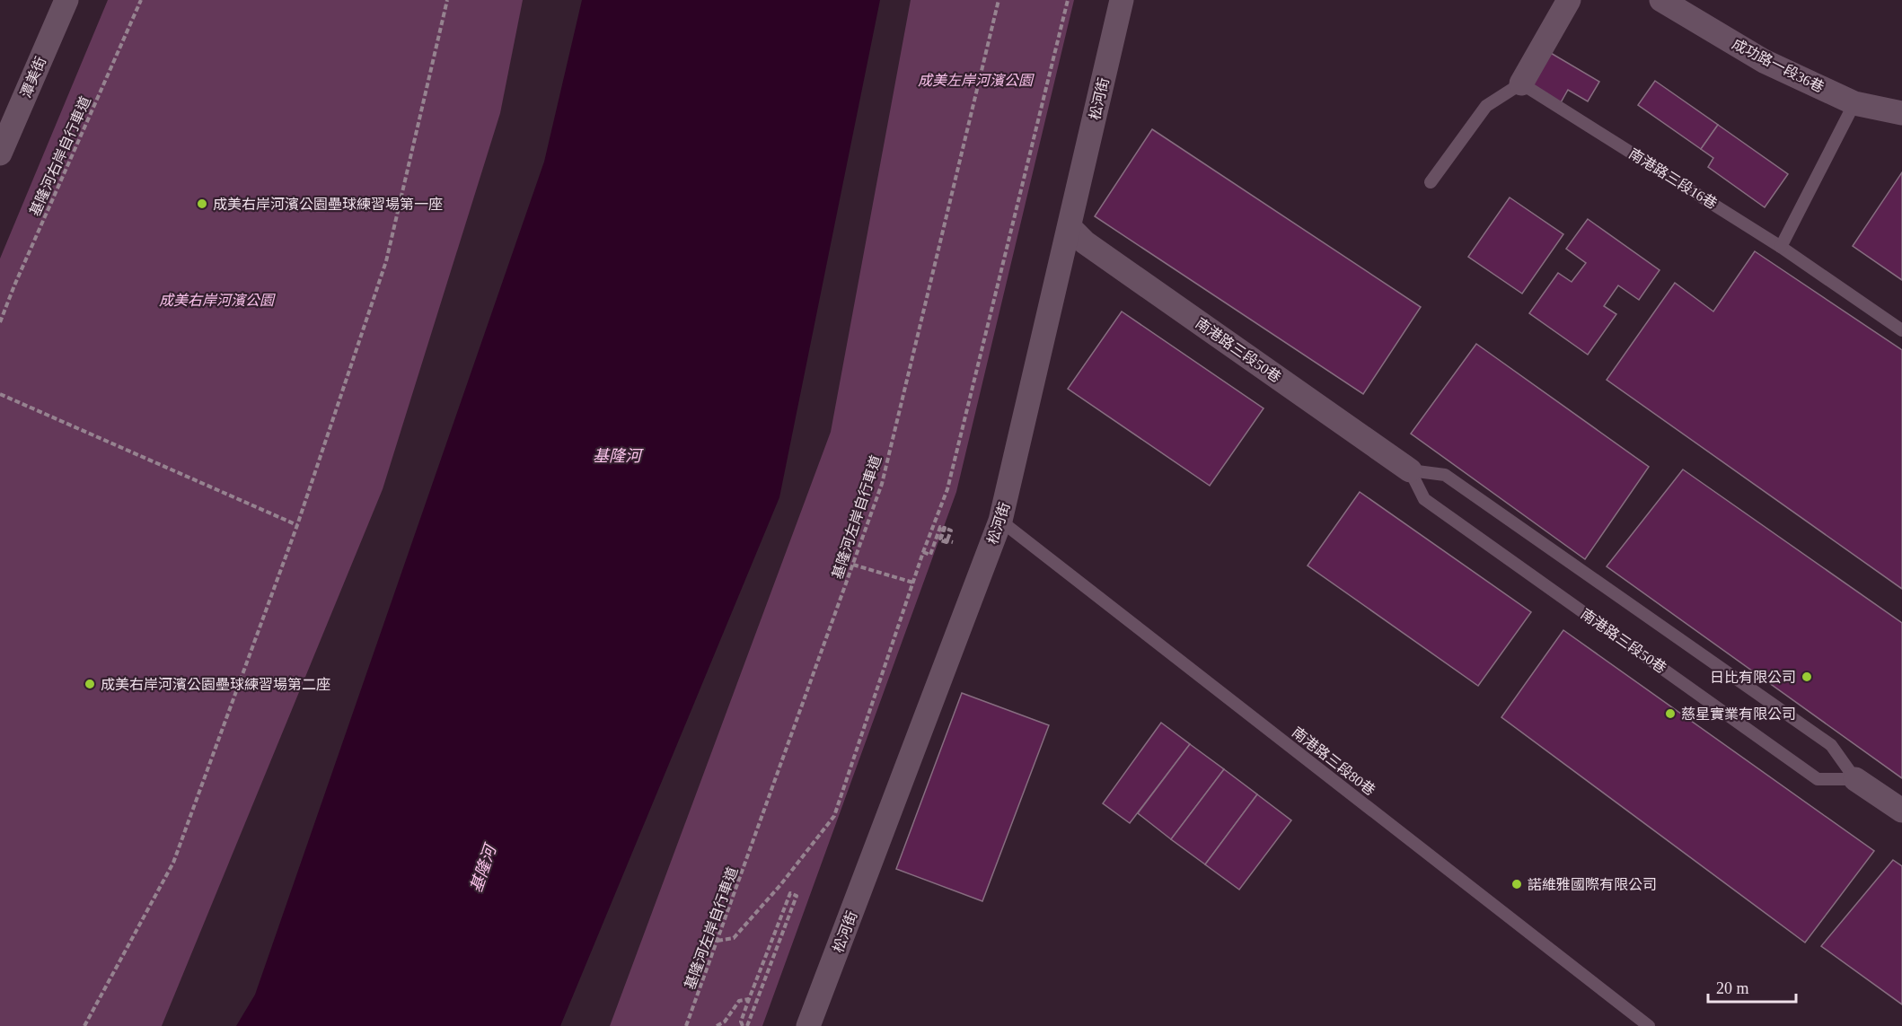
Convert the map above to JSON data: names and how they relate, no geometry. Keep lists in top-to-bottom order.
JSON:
{
  "streets": {
    "street": [
      "成功路一段36巷",
      "潭美街",
      "松河街",
      "南港路三段50巷"
    ],
    "lane": ["南港路三段16巷", "南港路三段80巷"],
    "path": ["基隆河右岸自行車道", "基隆河左岸自行車道"]
  },
  "crossings": [
    ["松河街", "南港路三段50巷"],
    ["松河街", "南港路三段80巷"]
  ],
  "water": ["基隆河"],
  "parks": ["成美左岸河濱公園", "成美右岸河濱公園"],
  "places": [
    "成美右岸河濱公園壘球練習場第一座",
    "日比有限公司",
    "成美右岸河濱公園壘球練習場第二座",
    "慈星實業有限公司",
    "諾維雅國際有限公司"
  ],
  "scale_bar": "20 m"
}
